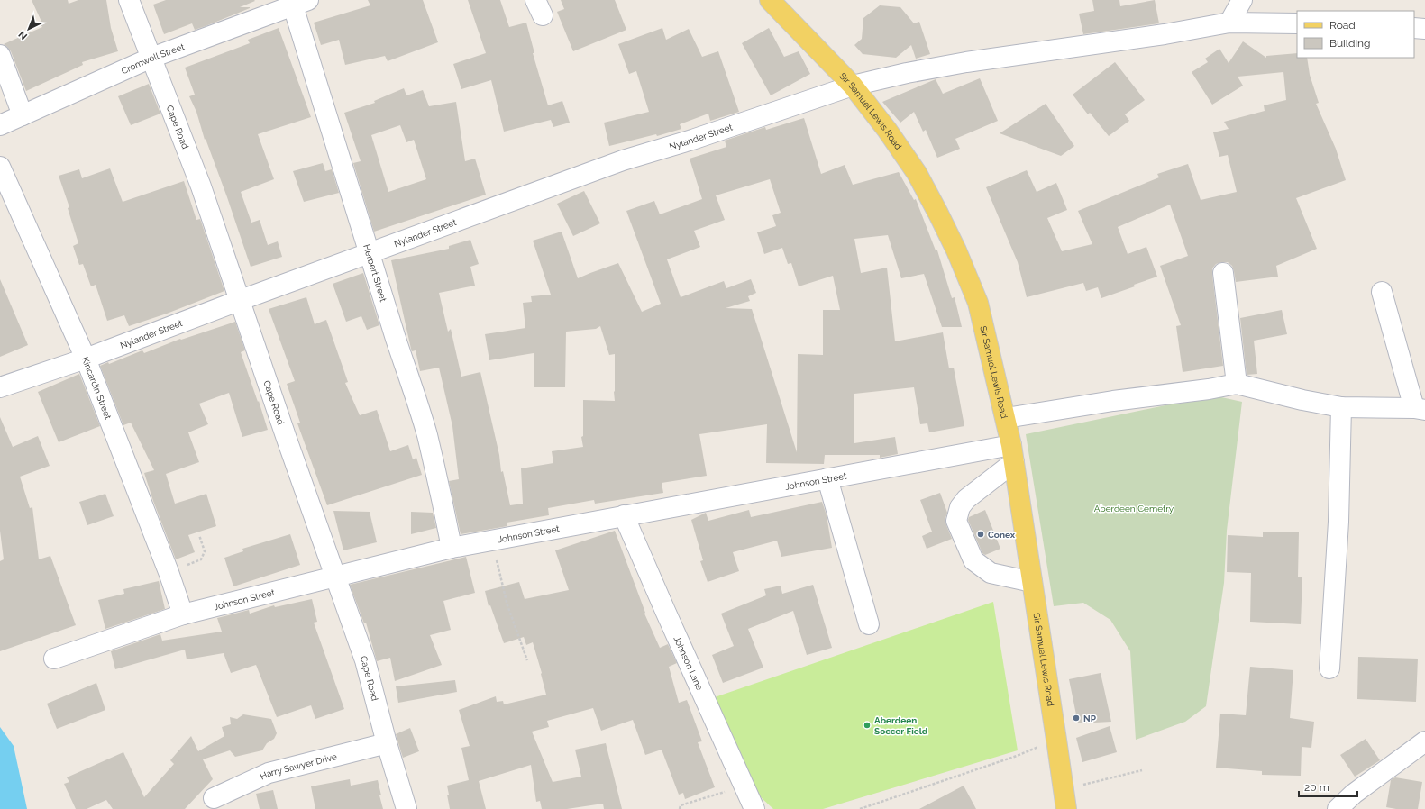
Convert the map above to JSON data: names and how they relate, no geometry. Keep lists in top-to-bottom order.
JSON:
{
  "streets": {
    "main road": ["Sir Samuel Lewis Road"],
    "street": [
      "Cromwell Street",
      "Cape Road",
      "Nylander Street",
      "Herbert Street",
      "Kincardin Street",
      "Johnson Street",
      "Johnson Lane",
      "Harry Sawyer Drive"
    ]
  },
  "crossings": [
    ["Cromwell Street", "Cape Road"],
    ["Cromwell Street", "Herbert Street"],
    ["Sir Samuel Lewis Road", "Nylander Street"],
    ["Sir Samuel Lewis Road", "Johnson Street"],
    ["Cape Road", "Nylander Street"],
    ["Cape Road", "Johnson Street"],
    ["Cape Road", "Harry Sawyer Drive"],
    ["Nylander Street", "Herbert Street"],
    ["Nylander Street", "Kincardin Street"],
    ["Herbert Street", "Johnson Street"],
    ["Kincardin Street", "Johnson Street"],
    ["Johnson Street", "Johnson Lane"]
  ],
  "parks": ["Aberdeen Cemetry"],
  "places": ["Conex", "NP", "Aberdeen Soccer Field"],
  "legend": ["Road", "Building"],
  "scale_bar": "20 m",
  "north": "bottom left"
}
